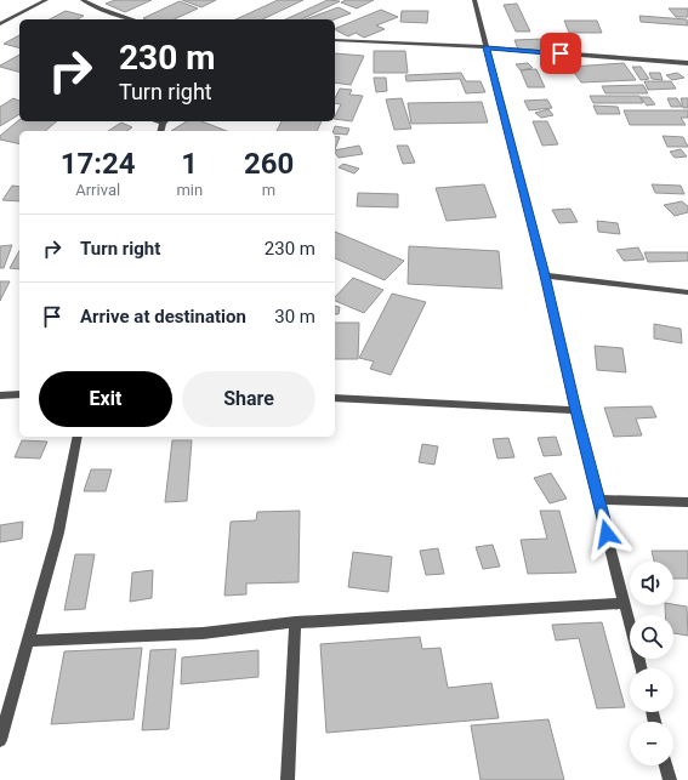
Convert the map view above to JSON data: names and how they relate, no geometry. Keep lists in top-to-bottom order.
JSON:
{
  "page": {
    "turn": ["230 m", "Turn right"],
    "eta": [
      "17:24",
      "Arrival",
      "1",
      "min",
      "260",
      "m"
    ],
    "list": [
      {
        "name": "Turn right",
        "value": "230 m"
      },
      {
        "name": "Arrive at destination",
        "value": "30 m"
      }
    ],
    "buttons": ["Exit", "Share"],
    "map_buttons": ["+", "−"]
  }
}
